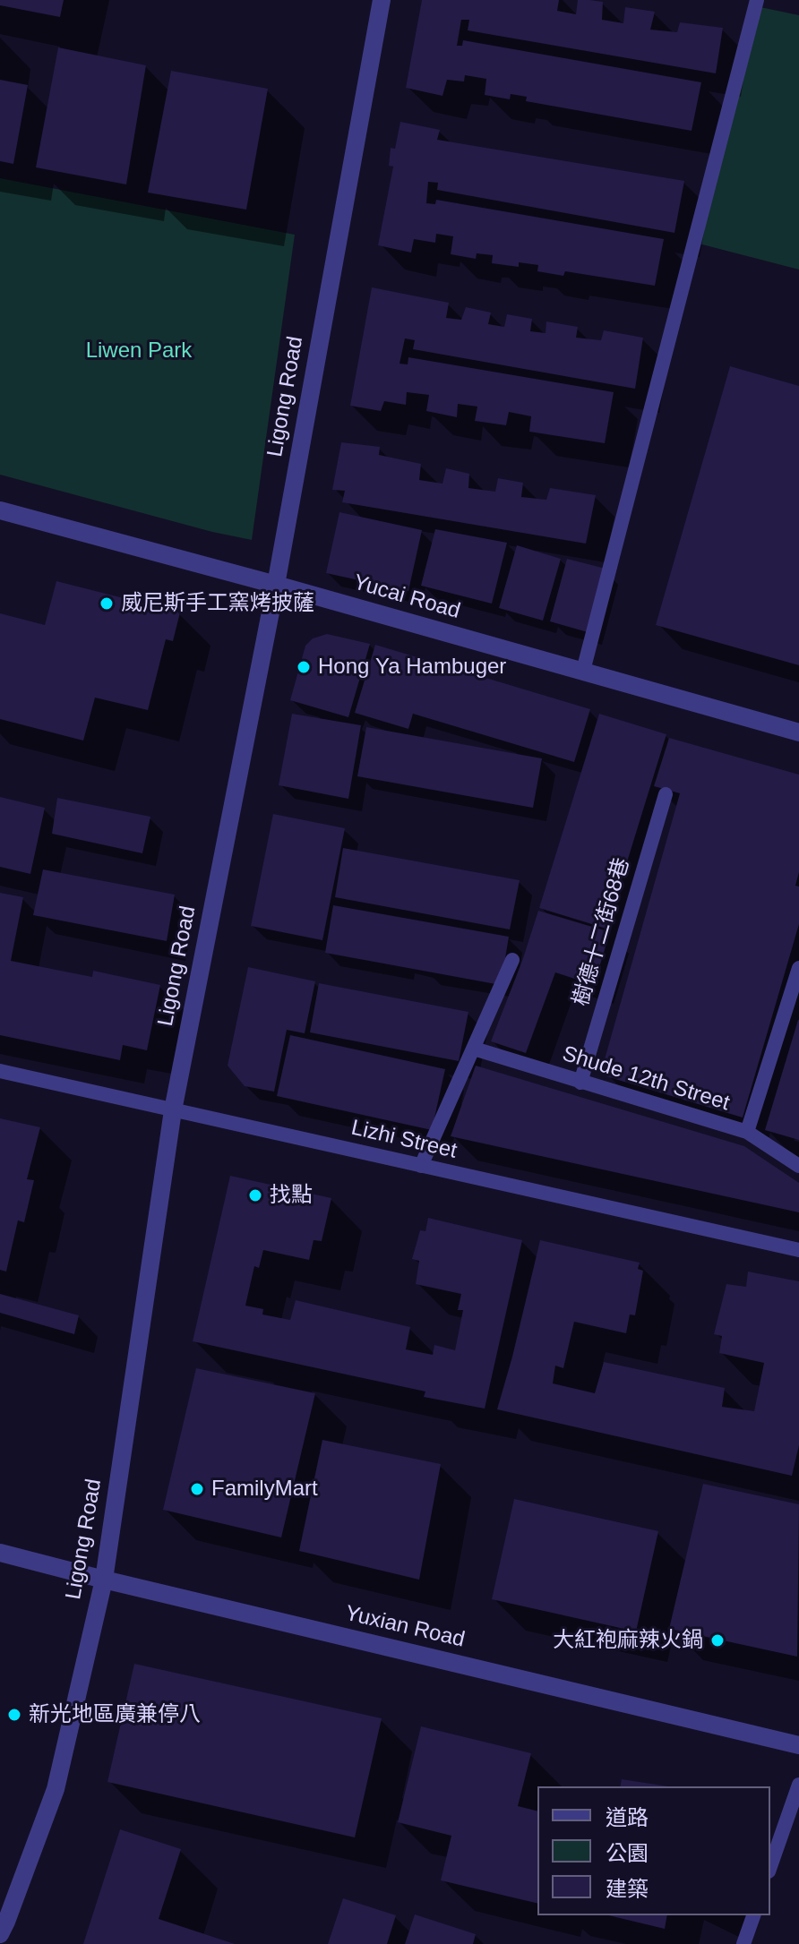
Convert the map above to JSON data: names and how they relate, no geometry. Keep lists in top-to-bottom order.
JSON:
{
  "streets": {
    "street": ["Ligong Road", "Yucai Road", "Yuxian Road"],
    "lane": ["樹德十二街68巷", "Shude 12th Street", "Lizhi Street"]
  },
  "crossings": [
    ["Ligong Road", "Yucai Road"],
    ["Ligong Road", "Lizhi Street"],
    ["Ligong Road", "Yuxian Road"],
    ["樹德十二街68巷", "Shude 12th Street"]
  ],
  "parks": ["Liwen Park"],
  "places": [
    "威尼斯手工窯烤披薩",
    "Hong Ya Hambuger",
    "找點",
    "FamilyMart",
    "大紅袍麻辣火鍋",
    "新光地區廣兼停八"
  ],
  "legend": ["道路", "公園", "建築"]
}
